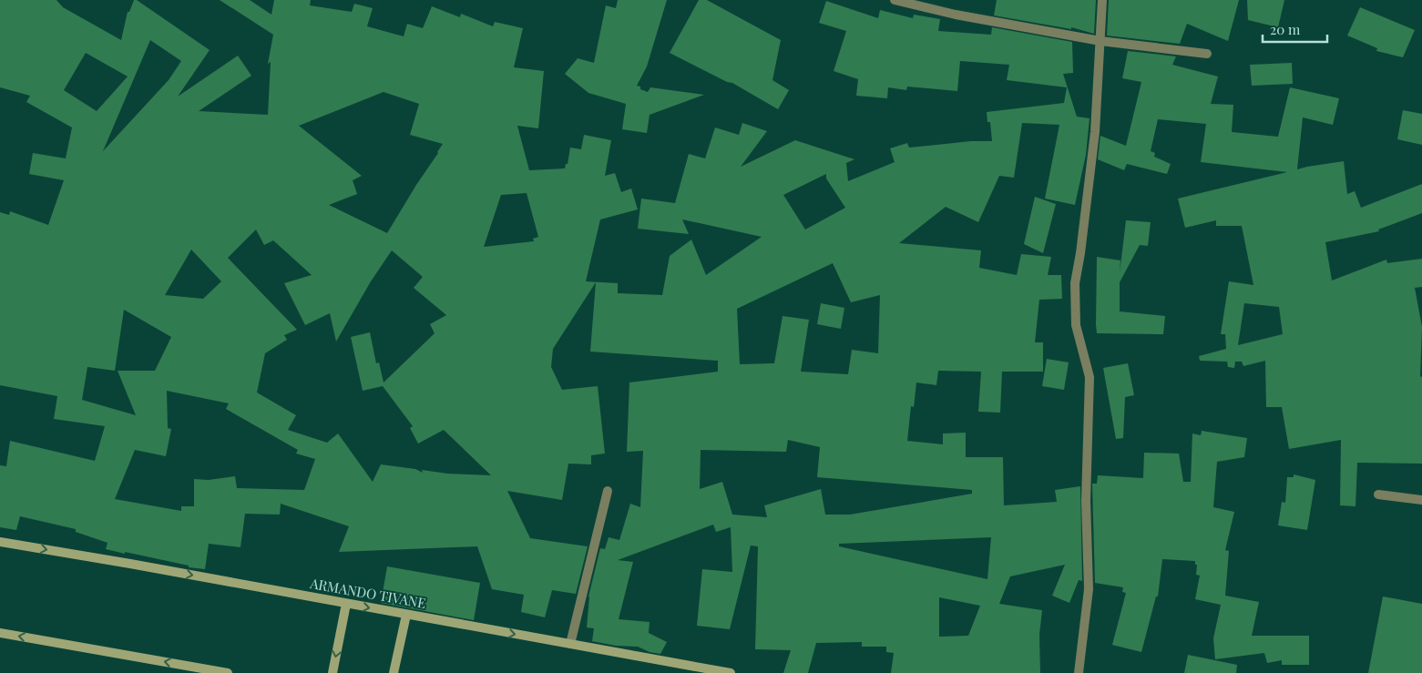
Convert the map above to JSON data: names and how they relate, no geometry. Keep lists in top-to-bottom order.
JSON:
{
  "streets": {
    "street": ["ARMANDO TIVANE"]
  },
  "one_way": ["ARMANDO TIVANE"],
  "scale_bar": "20 m"
}
